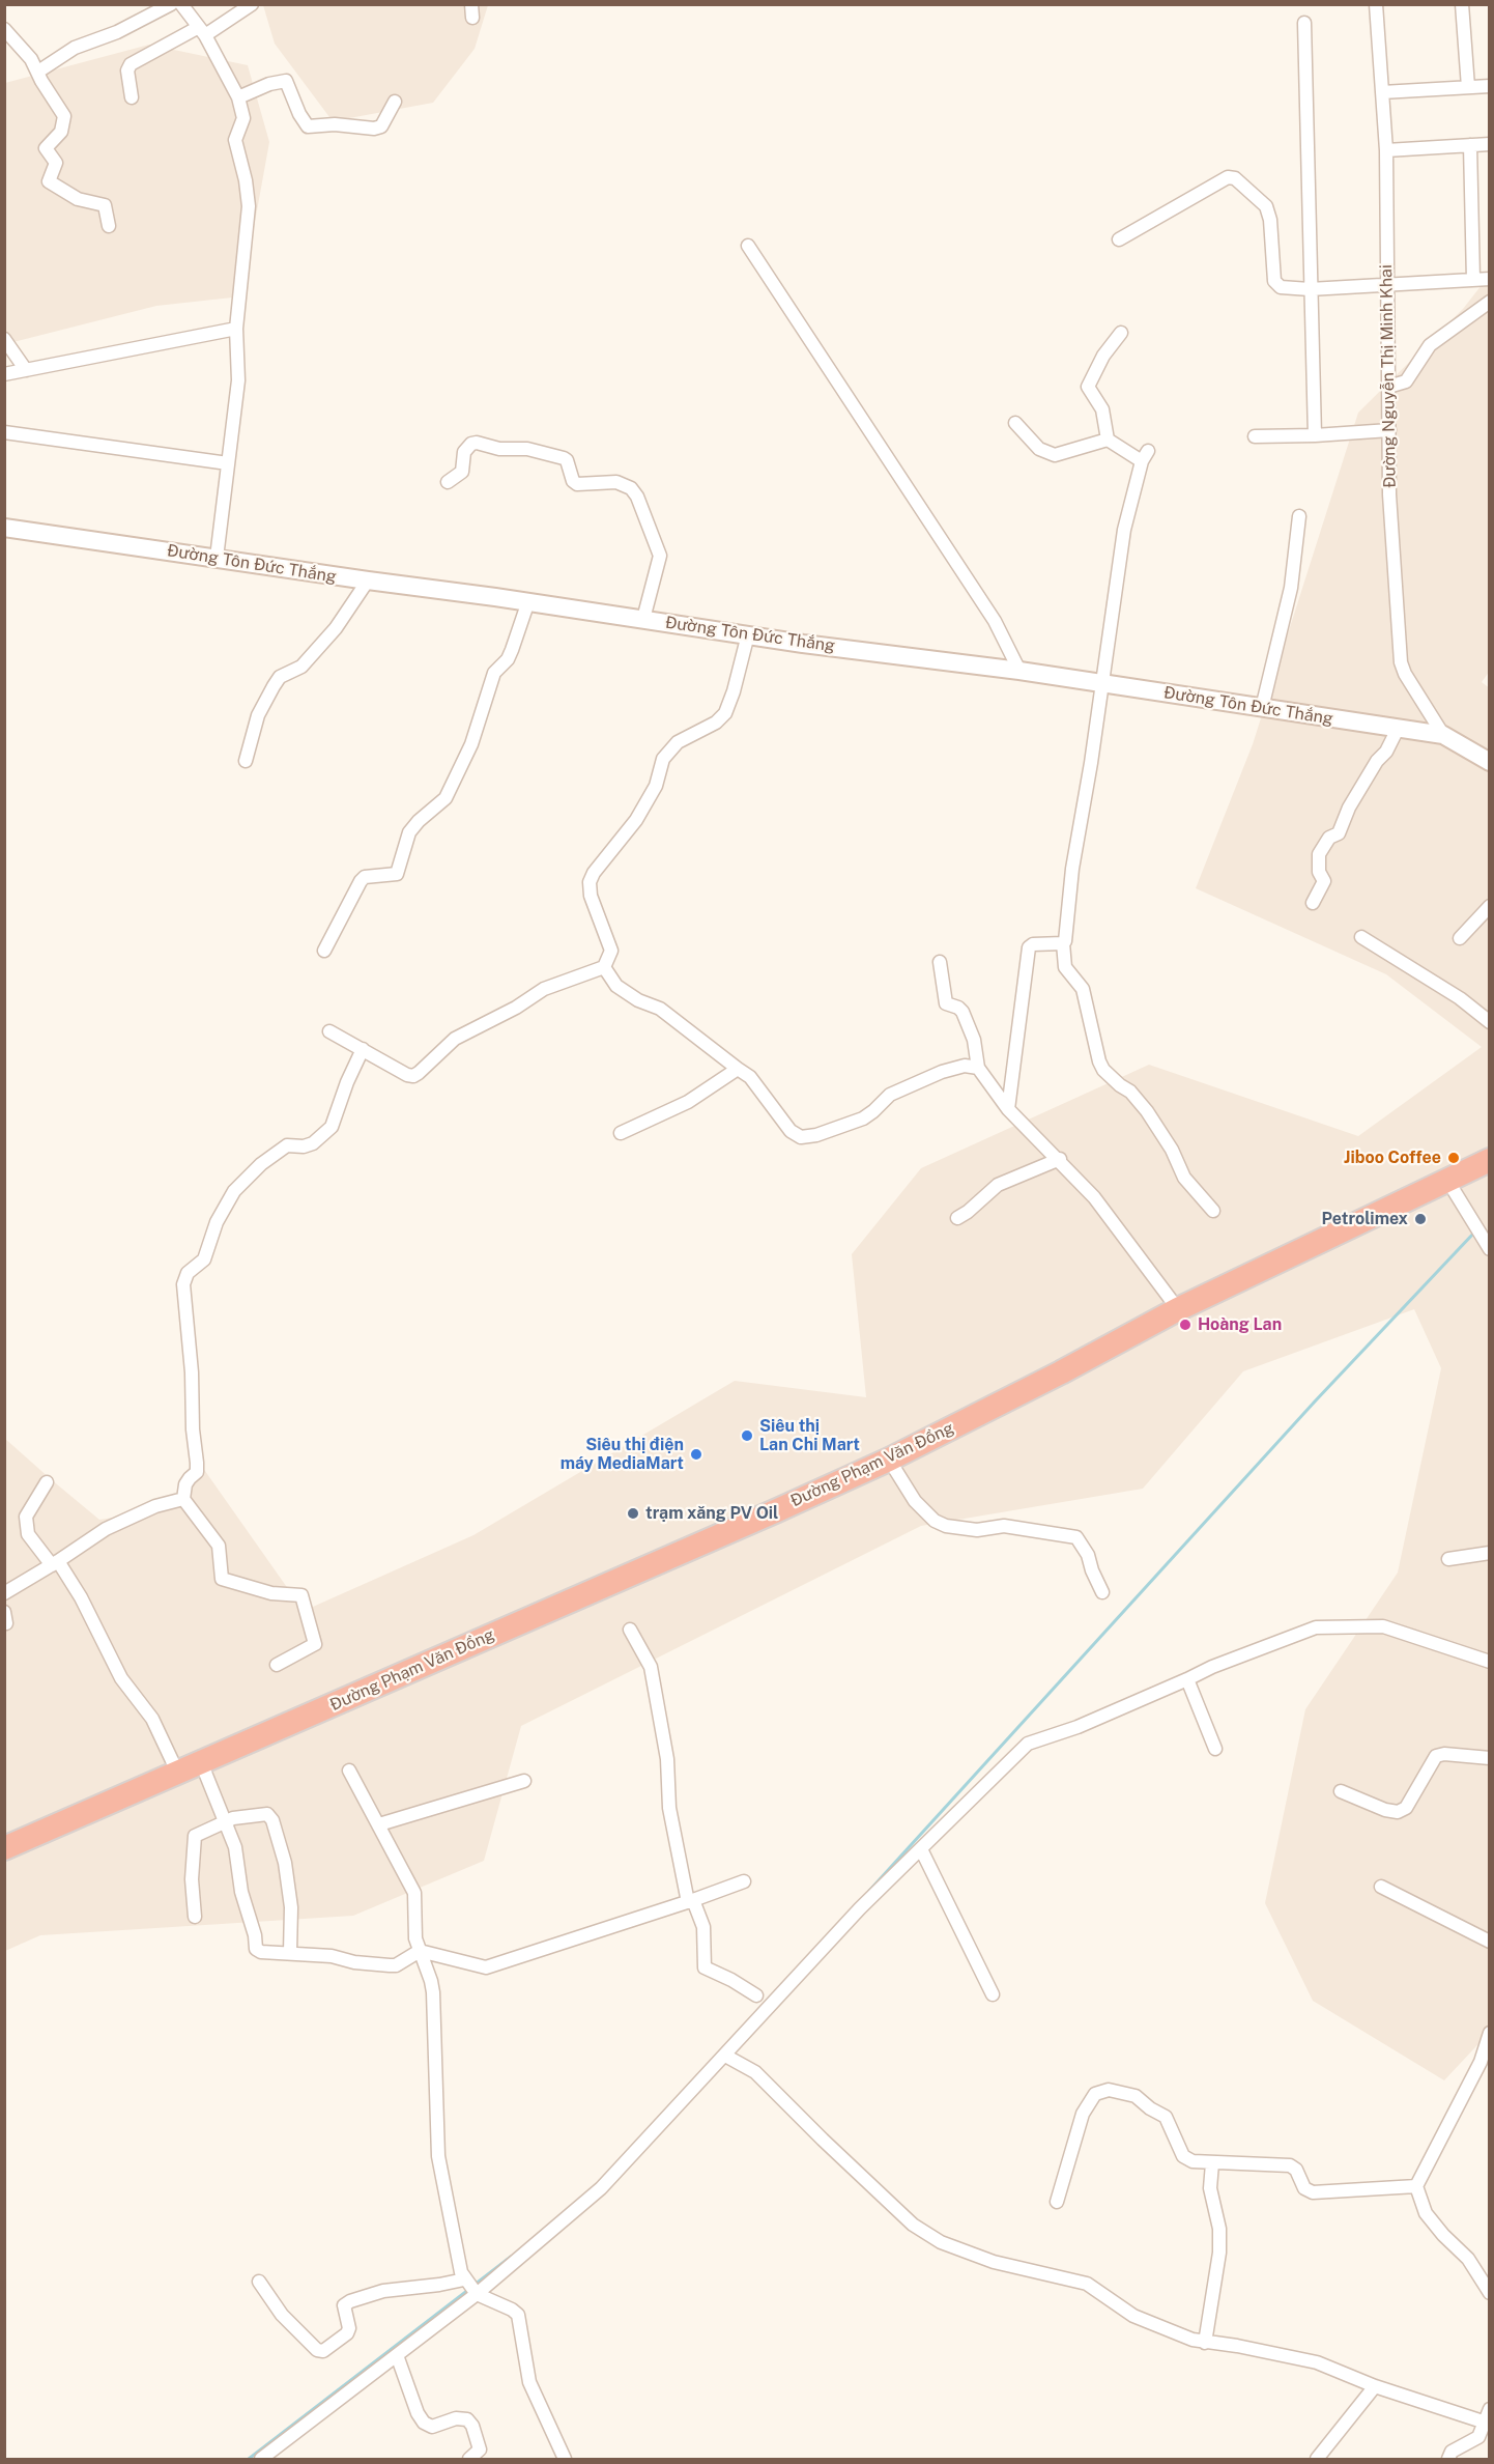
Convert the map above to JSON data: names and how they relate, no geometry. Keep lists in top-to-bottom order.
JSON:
{
  "streets": {
    "highway": ["Đường Phạm Văn Đồng"],
    "main road": ["Đường Tôn Đức Thắng"],
    "street": ["Đường Nguyễn Thị Minh Khai"]
  },
  "crossings": [
    ["Đường Nguyễn Thị Minh Khai", "Đường Tôn Đức Thắng"]
  ],
  "places": [
    "Jiboo Coffee",
    "Petrolimex",
    "Hoàng Lan",
    "Siêu thị Lan Chi Mart",
    "Siêu thị điện máy MediaMart",
    "trạm xăng PV Oil"
  ]
}
